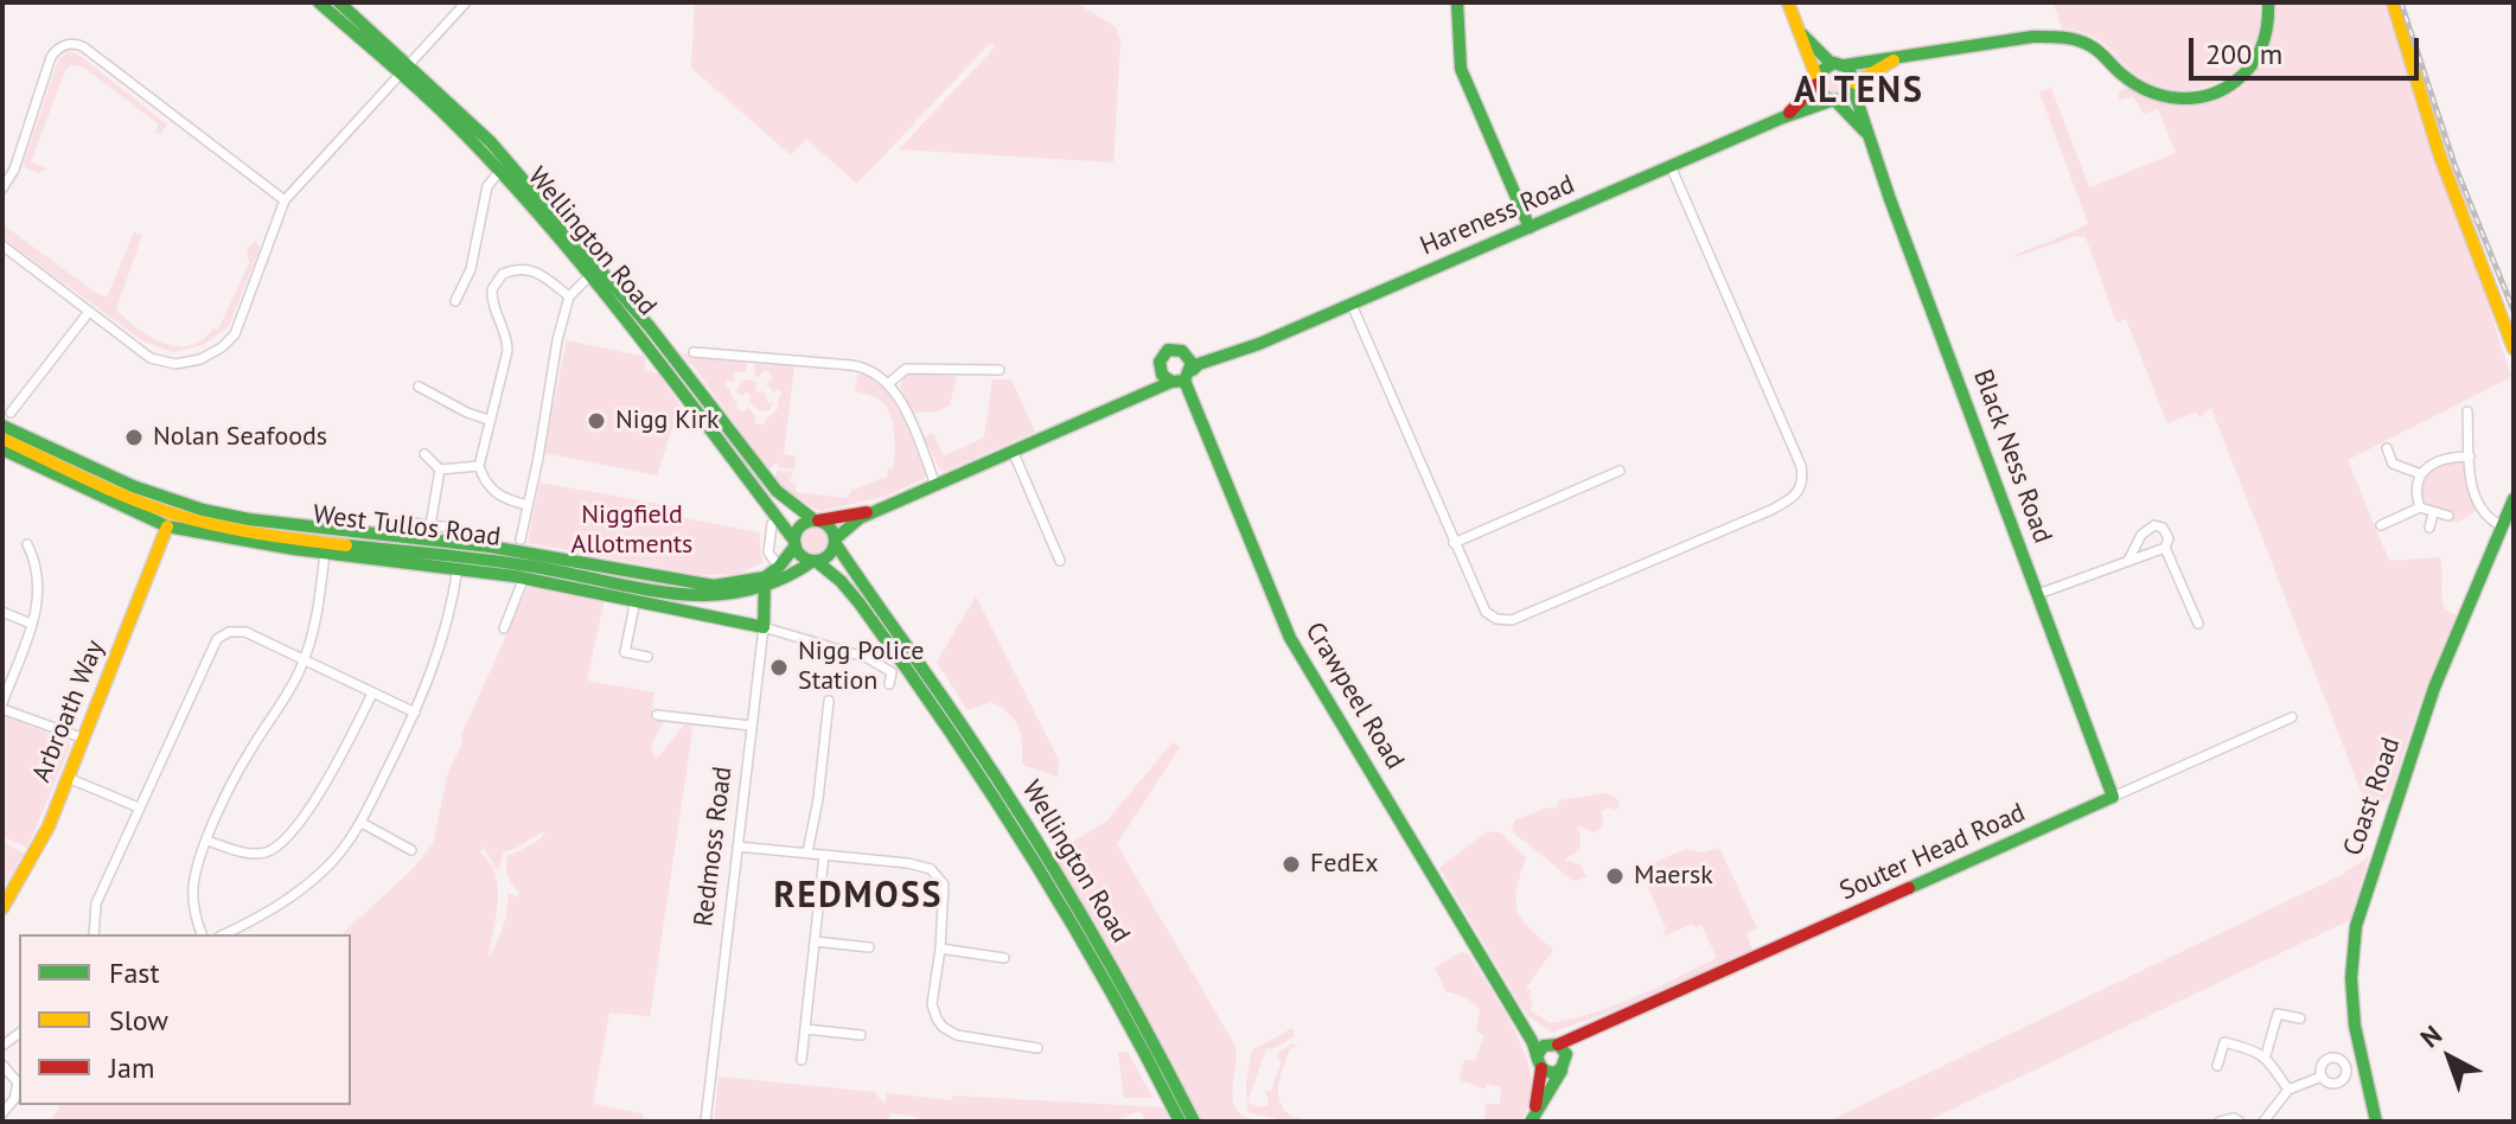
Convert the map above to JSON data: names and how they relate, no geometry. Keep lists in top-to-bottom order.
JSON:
{
  "streets": {
    "main road": [
      "Hareness Road",
      "Wellington Road",
      "Black Ness Road",
      "West Tullos Road",
      "Crawpeel Road",
      "Arbroath Way",
      "Coast Road",
      "Redmoss Road",
      "Souter Head Road"
    ]
  },
  "crossings": [
    ["Hareness Road", "Wellington Road"],
    ["Hareness Road", "Black Ness Road"],
    ["Hareness Road", "West Tullos Road"],
    ["Hareness Road", "Crawpeel Road"],
    ["Wellington Road", "West Tullos Road"],
    ["Black Ness Road", "Souter Head Road"],
    ["West Tullos Road", "Redmoss Road"],
    ["Crawpeel Road", "Souter Head Road"]
  ],
  "districts": ["ALTENS", "REDMOSS"],
  "parks": ["Niggfield Allotments"],
  "places": [
    "Nigg Kirk",
    "Nolan Seafoods",
    "Nigg Police Station",
    "FedEx",
    "Maersk"
  ],
  "legend": ["Fast", "Slow", "Jam"],
  "scale_bar": "200 m",
  "north": "top left"
}
